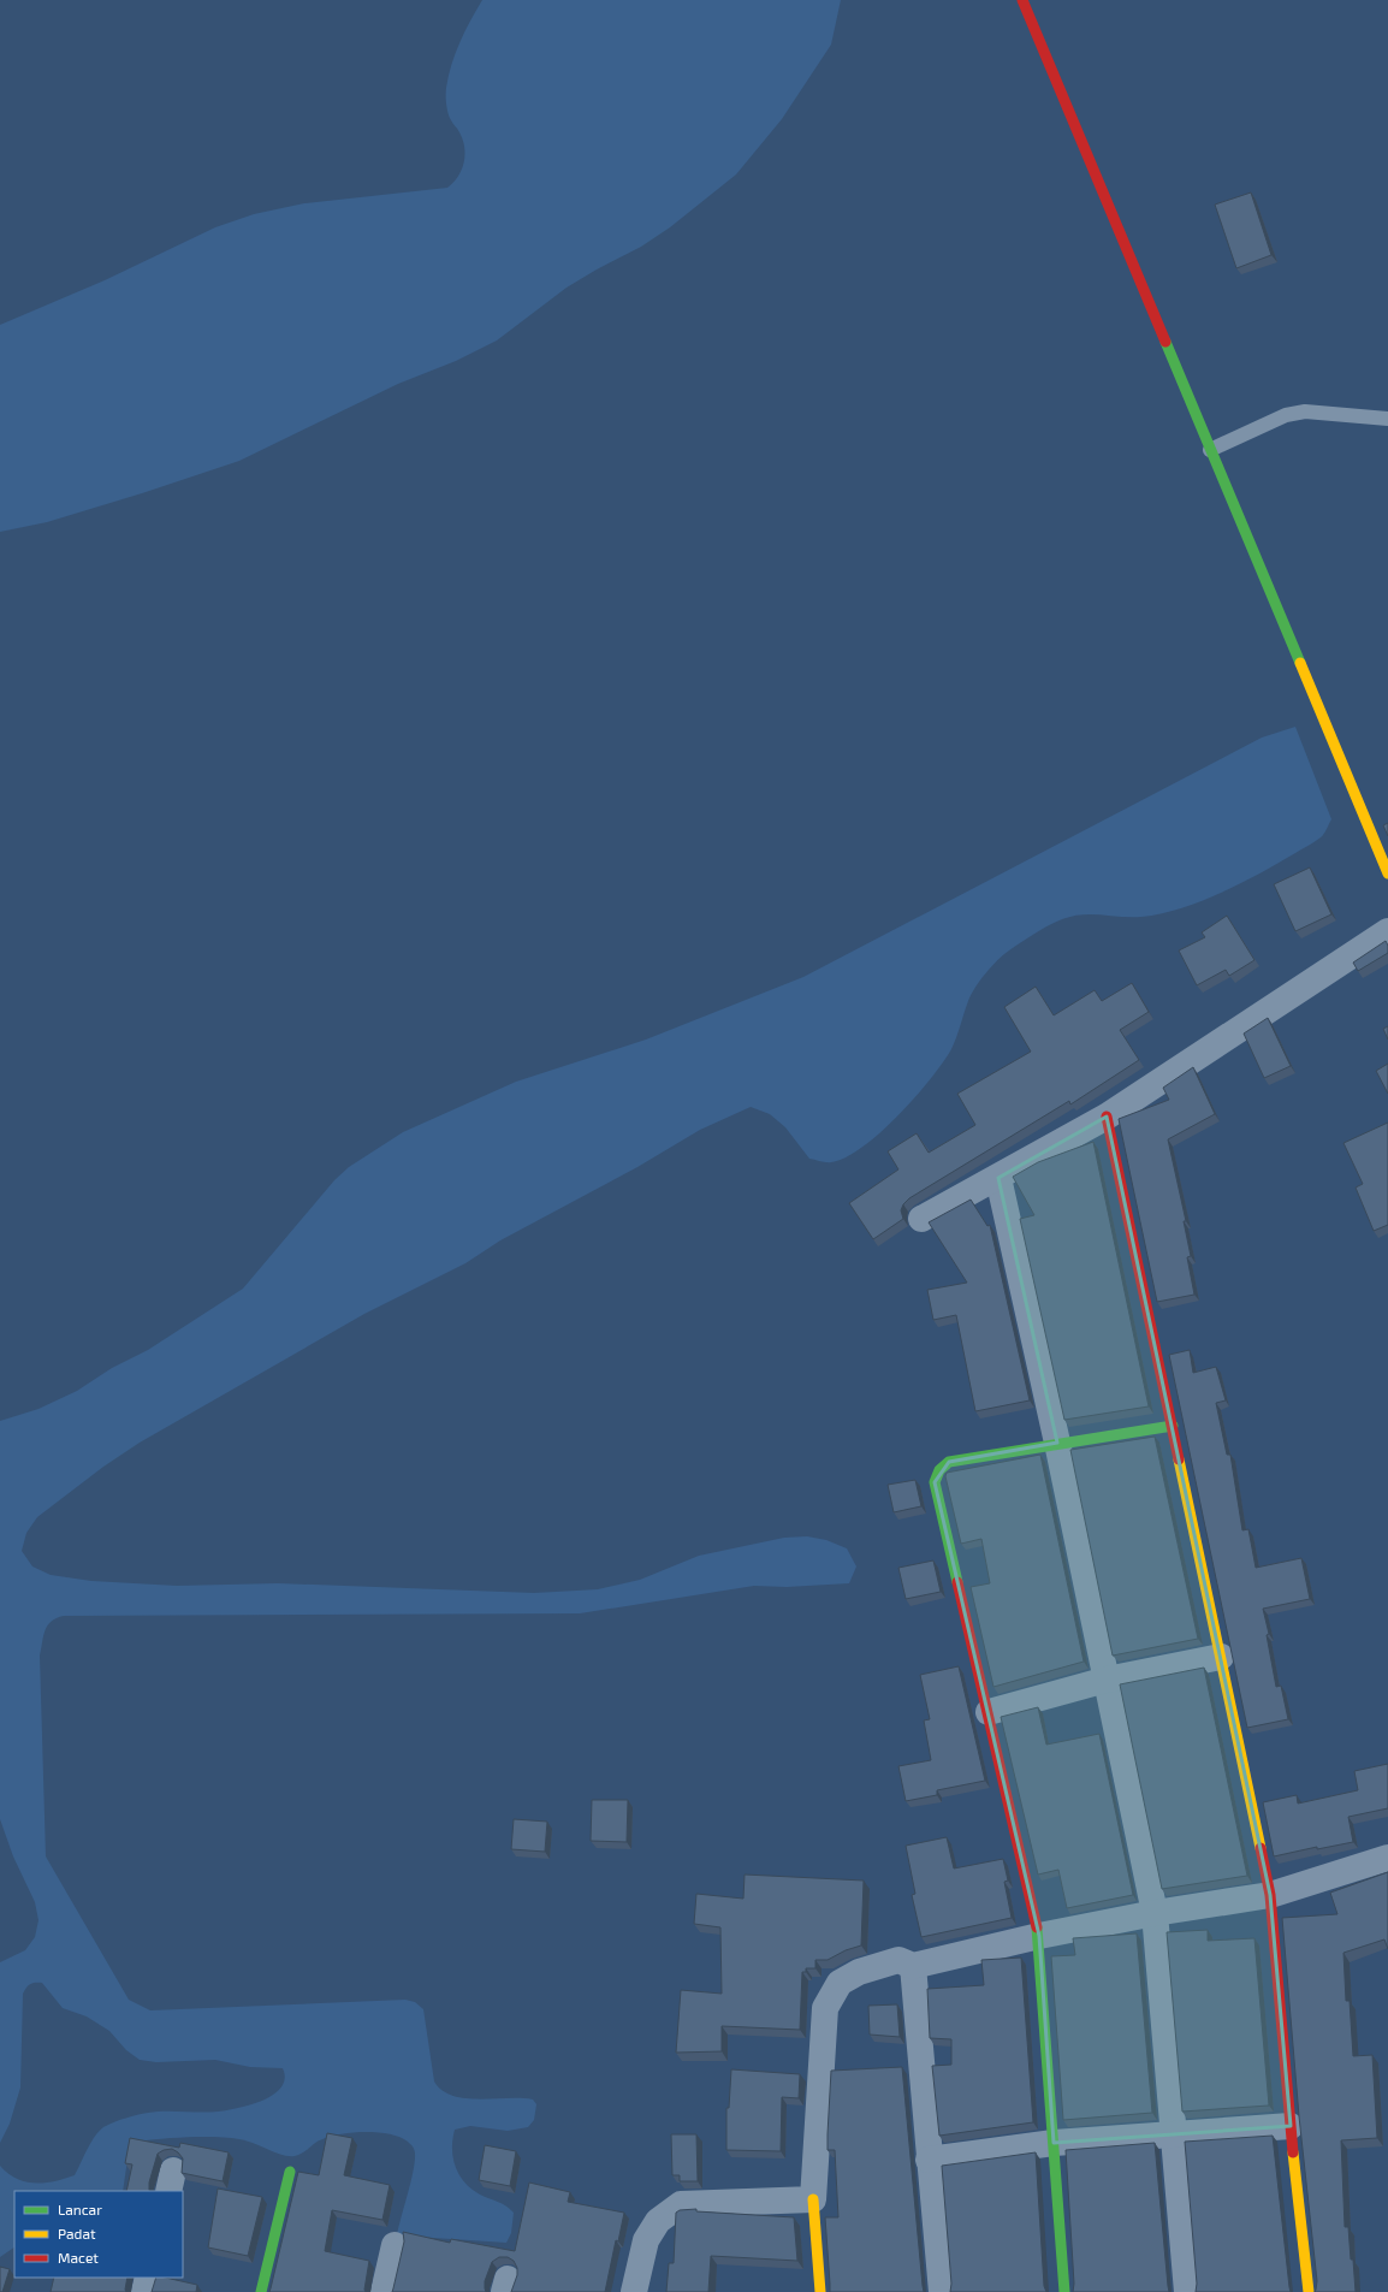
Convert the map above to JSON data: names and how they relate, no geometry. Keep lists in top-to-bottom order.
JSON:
{
  "legend": ["Lancar", "Padat", "Macet"]
}
